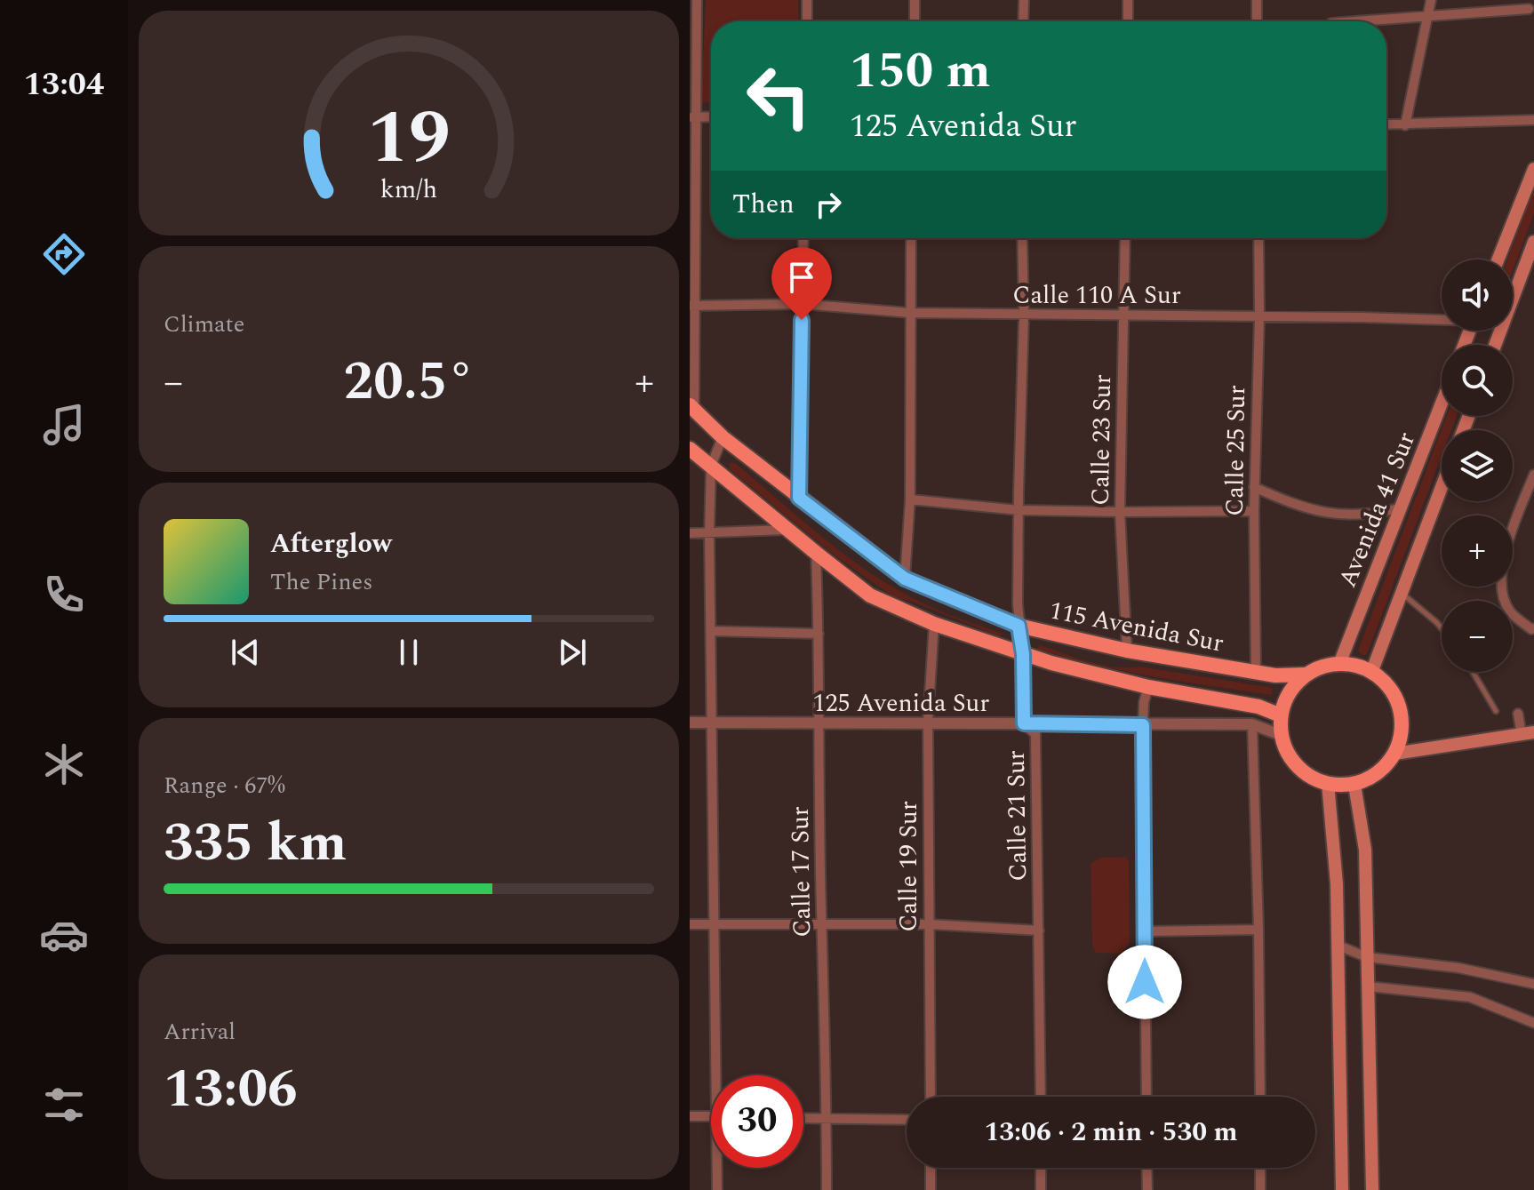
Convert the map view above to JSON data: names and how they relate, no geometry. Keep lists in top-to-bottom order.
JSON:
{
  "streets": {
    "main road": ["Avenida 41 Sur", "115 Avenida Sur"],
    "street": [
      "Calle 110 A Sur",
      "Calle 23 Sur",
      "Calle 25 Sur",
      "125 Avenida Sur",
      "Calle 21 Sur",
      "Calle 19 Sur",
      "Calle 17 Sur"
    ]
  },
  "crossings": [
    ["Calle 110 A Sur", "Calle 23 Sur"],
    ["Calle 110 A Sur", "Calle 25 Sur"],
    ["Calle 110 A Sur", "Calle 21 Sur"],
    ["Calle 23 Sur", "115 Avenida Sur"],
    ["Calle 25 Sur", "115 Avenida Sur"],
    ["Avenida 41 Sur", "115 Avenida Sur"],
    ["Avenida 41 Sur", "125 Avenida Sur"],
    ["115 Avenida Sur", "125 Avenida Sur"],
    ["115 Avenida Sur", "Calle 21 Sur"],
    ["115 Avenida Sur", "Calle 19 Sur"],
    ["115 Avenida Sur", "Calle 17 Sur"],
    ["125 Avenida Sur", "Calle 21 Sur"],
    ["125 Avenida Sur", "Calle 19 Sur"],
    ["125 Avenida Sur", "Calle 17 Sur"]
  ],
  "page": {
    "tabs": "13:04",
    "turn": ["150 m", "125 Avenida Sur"],
    "then": "Then",
    "tile": [
      "Climate",
      ["Range · 67%", "335 km"],
      ["Arrival", "13:06"]
    ],
    "map_buttons": ["+", "−"],
    "heat": ["−", "20.5°", "+"],
    "song": ["Afterglow", "The Pines"],
    "limit": "30",
    "trip": "13:06 · 2 min · 530 m",
    "gauge": ["19", "km/h"]
  }
}
